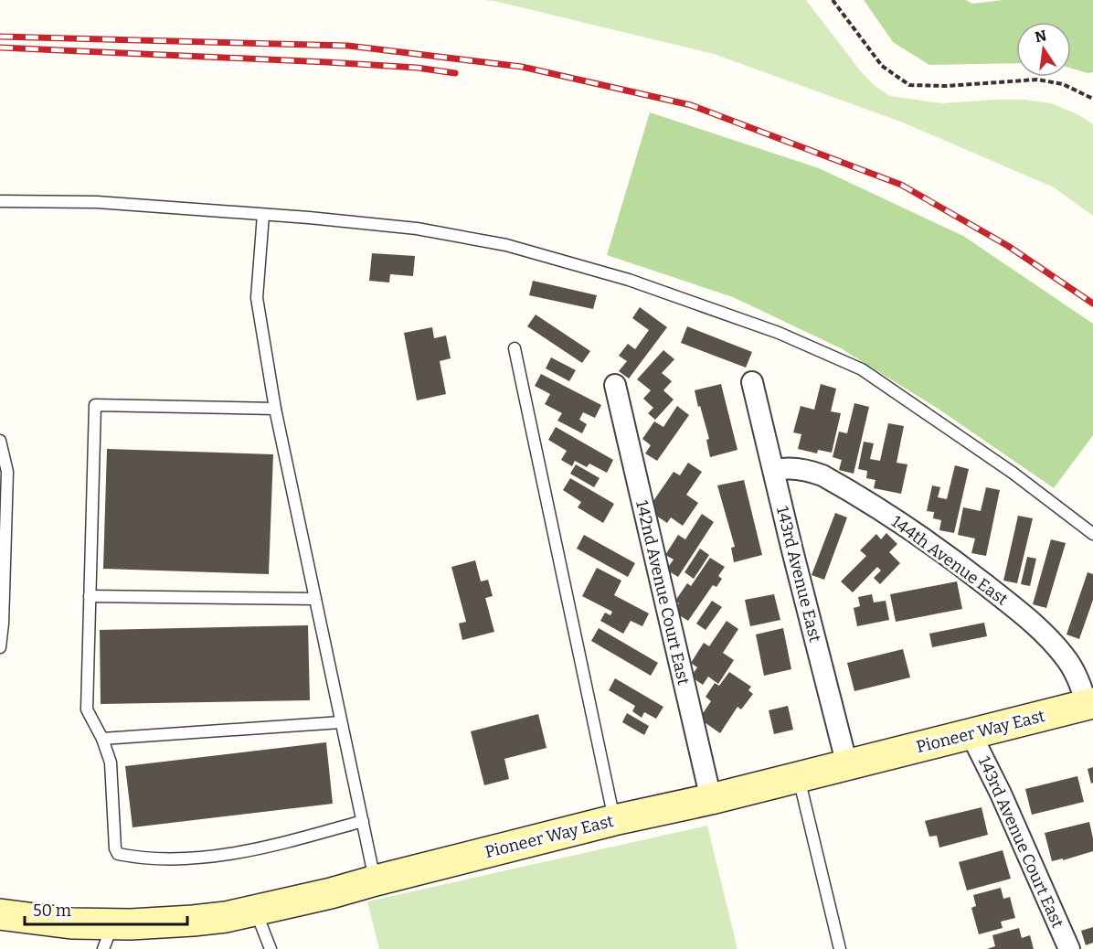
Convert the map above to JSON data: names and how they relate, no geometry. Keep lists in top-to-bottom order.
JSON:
{
  "streets": {
    "street": [
      "144th Avenue East",
      "143rd Avenue East",
      "142nd Avenue Court East",
      "Pioneer Way East",
      "143rd Avenue Court East"
    ]
  },
  "crossings": [
    ["144th Avenue East", "143rd Avenue East"],
    ["144th Avenue East", "Pioneer Way East"],
    ["143rd Avenue East", "Pioneer Way East"],
    ["142nd Avenue Court East", "Pioneer Way East"],
    ["Pioneer Way East", "143rd Avenue Court East"]
  ],
  "scale_bar": "50 m",
  "north": "top"
}
